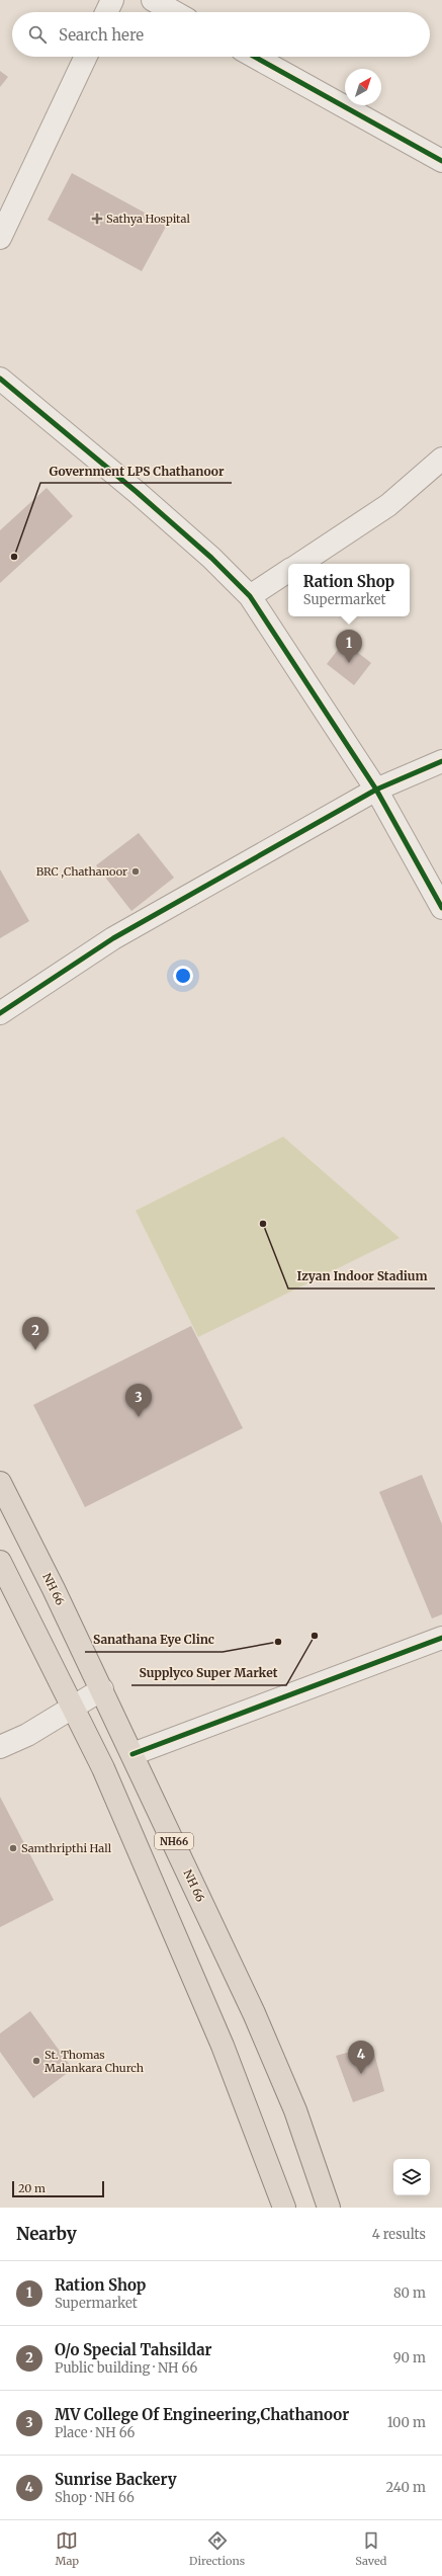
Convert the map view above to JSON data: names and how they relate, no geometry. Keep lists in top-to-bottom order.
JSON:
{
  "streets": {
    "highway": ["NH 66", "NH66"]
  },
  "places": {
    "health": ["Sathya Hospital"],
    "other": [
      "Government LPS Chathanoor",
      "BRC ,Chathanoor",
      "Izyan Indoor Stadium",
      "Supplyco Super Market",
      "Sanathana Eye Clinc",
      "Samthripthi Hall",
      "St. Thomas Malankara Church"
    ]
  },
  "scale_bar": "20 m",
  "north": "top right",
  "page": {
    "search": "Search here",
    "popup": ["Ration Shop", "Supermarket"],
    "pins": [
      "1",
      "2",
      "3",
      "4"
    ],
    "scale": "20 m",
    "heading": ["Nearby", "4 results"],
    "list": [
      {
        "mark": "1",
        "name": "Ration Shop",
        "note": "Supermarket",
        "value": "80 m"
      },
      {
        "mark": "2",
        "name": "O/o Special Tahsildar",
        "note": "Public building · NH 66",
        "value": "90 m"
      },
      {
        "mark": "3",
        "name": "MV College Of Engineering,Chathanoor",
        "note": "Place · NH 66",
        "value": "100 m"
      },
      {
        "mark": "4",
        "name": "Sunrise Backery",
        "note": "Shop · NH 66",
        "value": "240 m"
      }
    ],
    "nav": ["Map", "Directions", "Saved"]
  }
}
